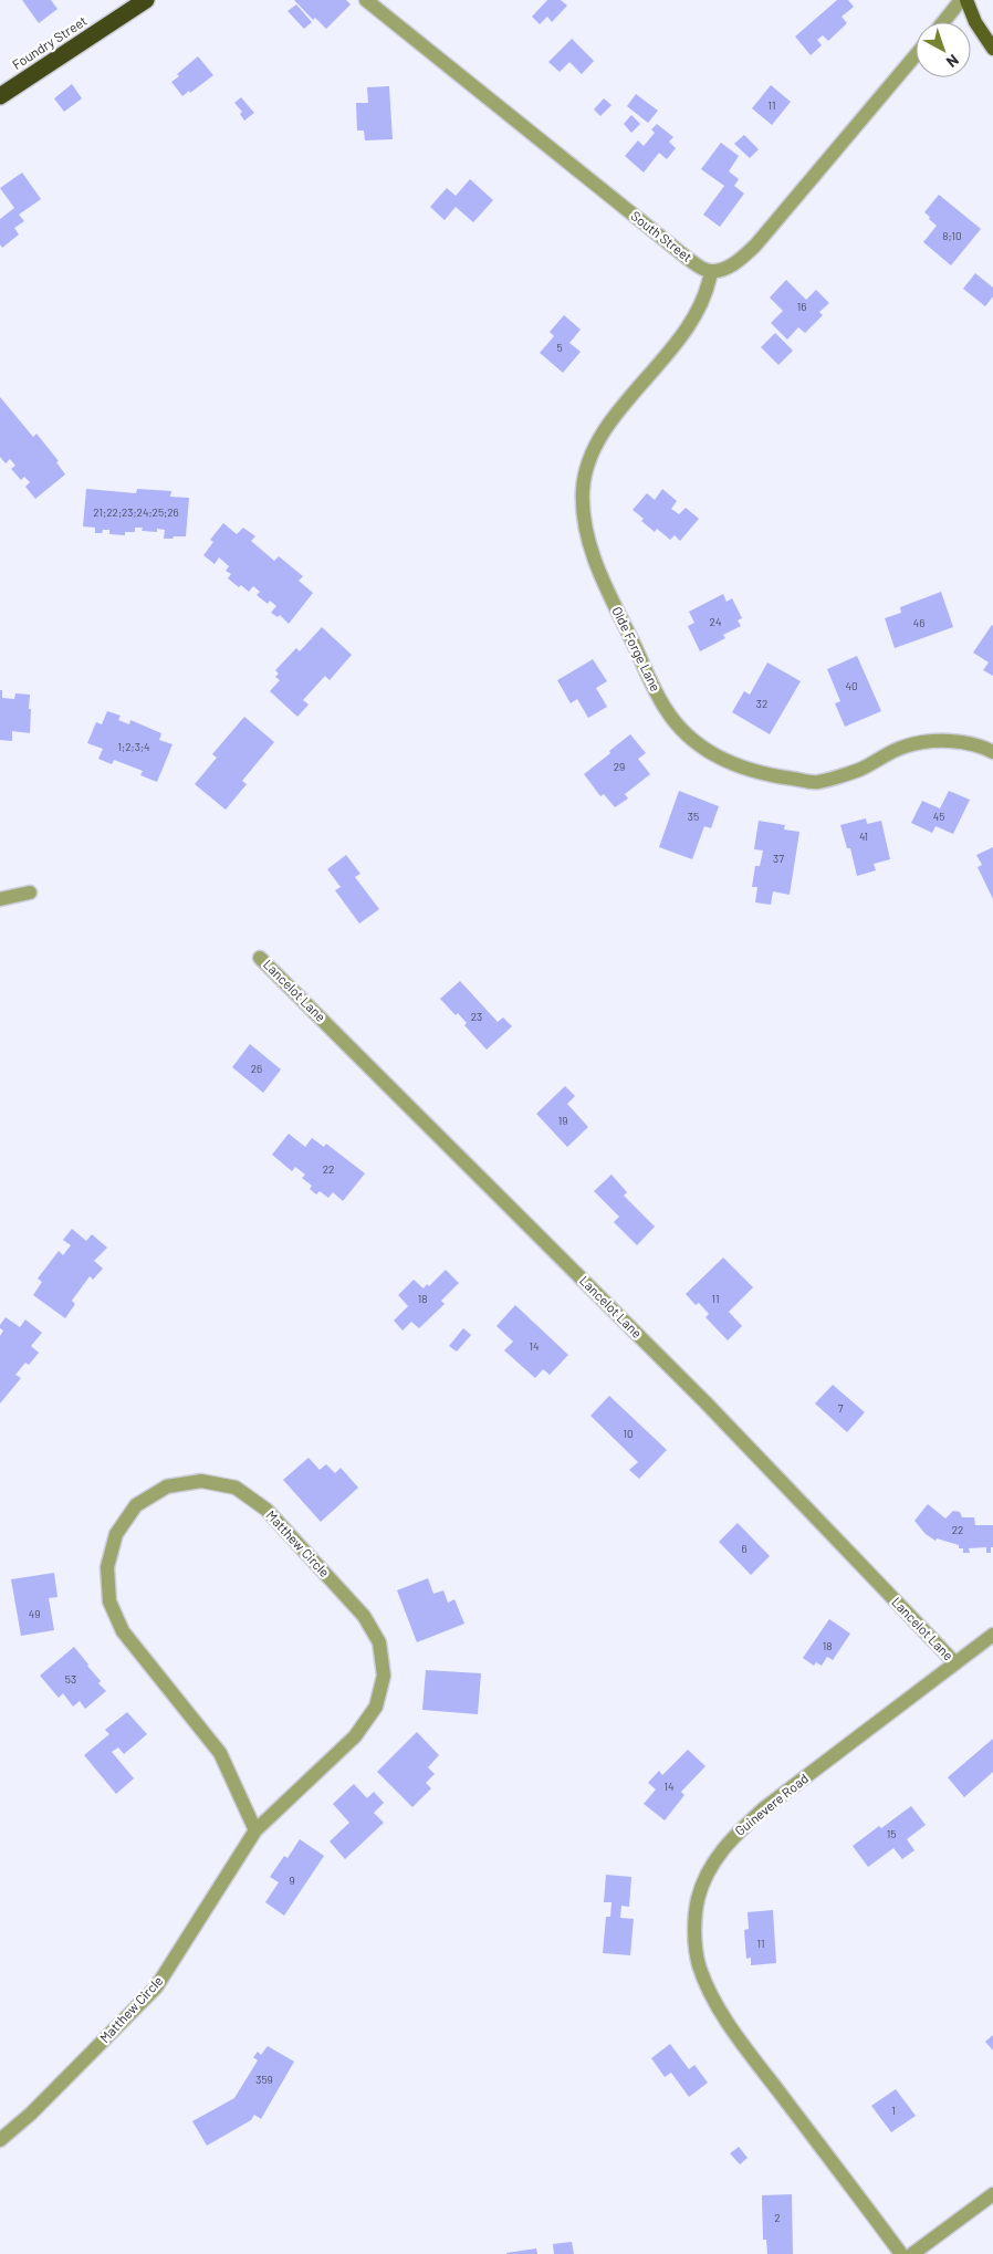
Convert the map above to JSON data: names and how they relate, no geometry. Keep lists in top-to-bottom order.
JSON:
{
  "streets": {
    "highway": ["Foundry Street"],
    "street": [
      "South Street",
      "Olde Forge Lane",
      "Lancelot Lane",
      "Matthew Circle",
      "Guinevere Road"
    ]
  },
  "crossings": [
    ["South Street", "Olde Forge Lane"],
    ["Lancelot Lane", "Guinevere Road"]
  ],
  "house_numbers": [
    "11",
    "8;10",
    "16",
    "5",
    "21;22;23;24;25;26",
    "24",
    "46",
    "40",
    "32",
    "1;2;3;4",
    "29",
    "35",
    "45",
    "41",
    "37",
    "23",
    "26",
    "19",
    "22",
    "18",
    "11",
    "14",
    "7",
    "10",
    "22",
    "6",
    "49",
    "18",
    "53",
    "14",
    "15",
    "9",
    "11",
    "359",
    "1",
    "2"
  ],
  "north": "bottom right"
}
